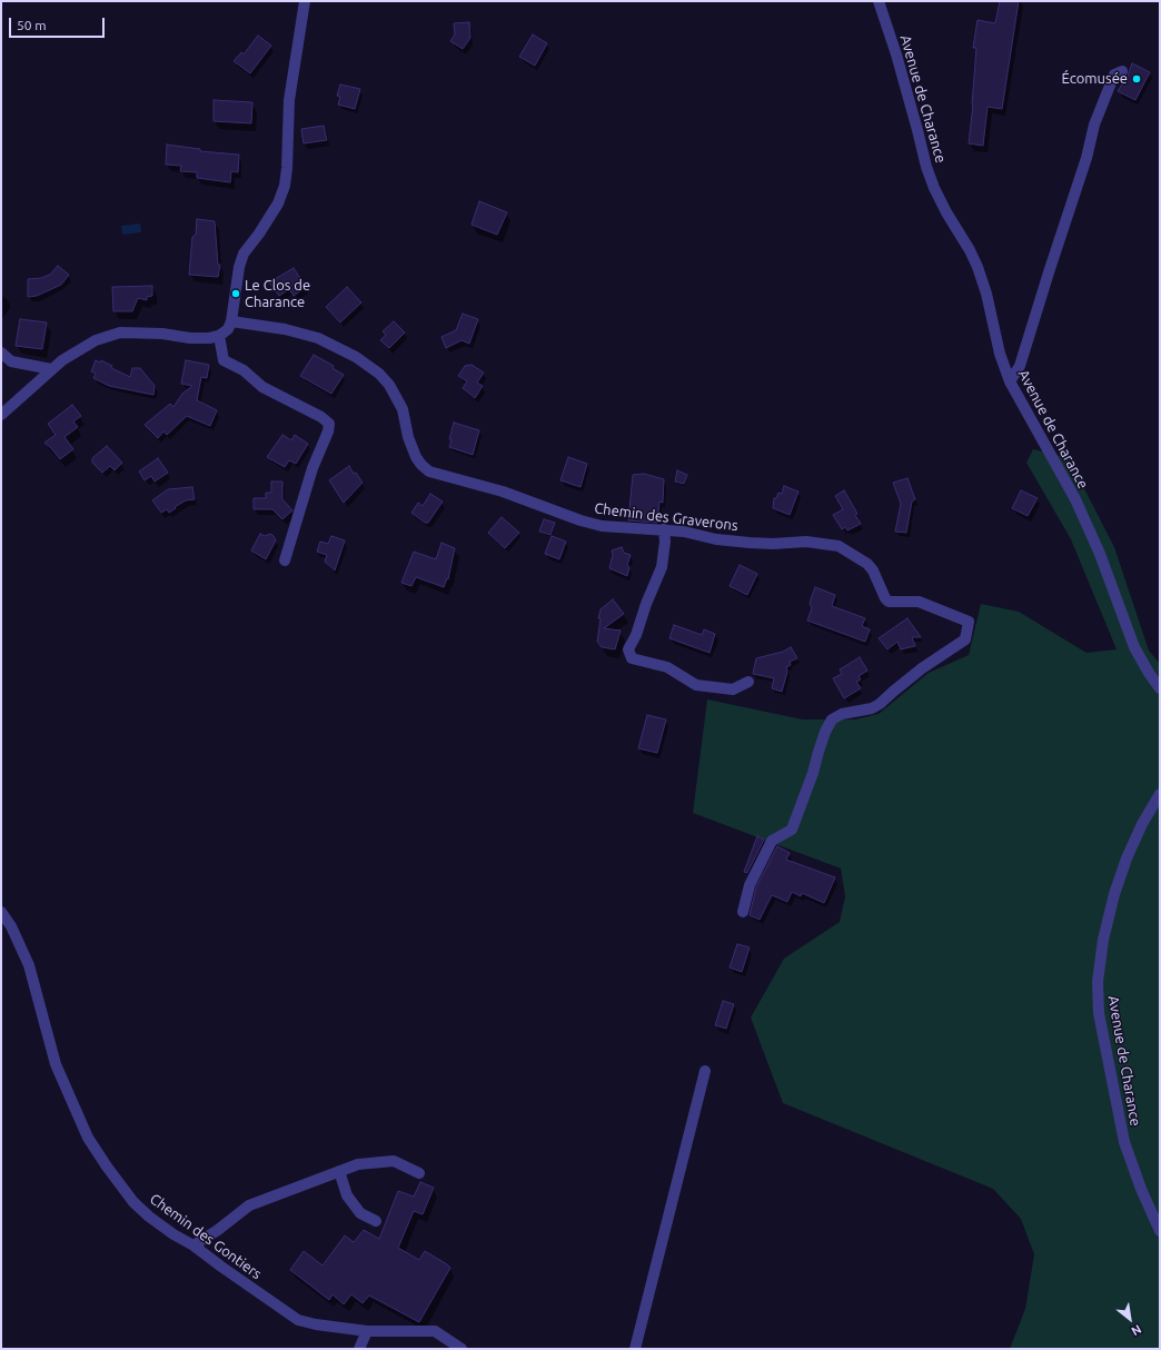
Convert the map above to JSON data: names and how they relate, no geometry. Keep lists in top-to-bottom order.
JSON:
{
  "streets": {
    "street": ["Avenue de Charance", "Chemin des Graverons", "Chemin des Gontiers"]
  },
  "places": ["Écomusée", "Le Clos de Charance"],
  "scale_bar": "50 m",
  "north": "bottom right"
}
